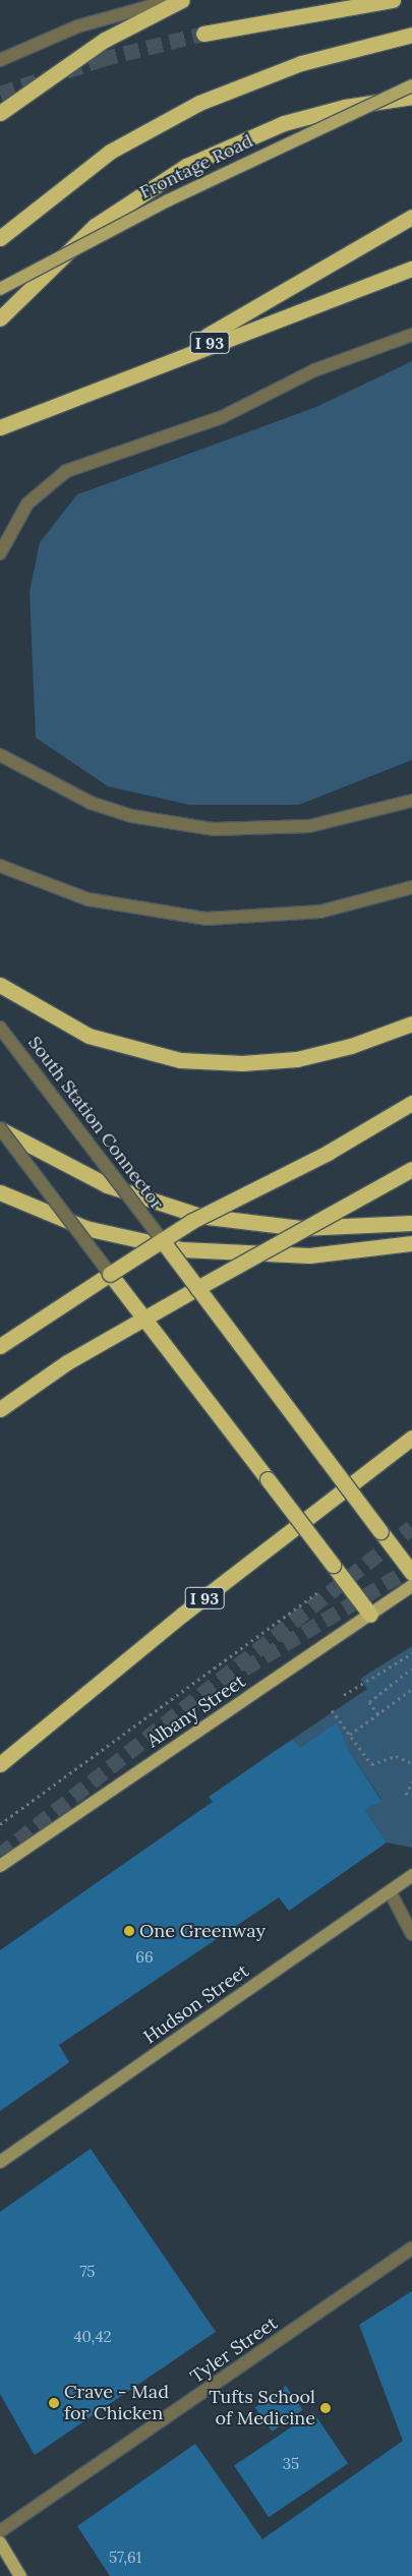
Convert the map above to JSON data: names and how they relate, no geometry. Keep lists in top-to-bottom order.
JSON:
{
  "streets": {
    "highway": ["I 93"],
    "main road": ["Frontage Road", "Albany Street", "Hudson Street"],
    "street": ["South Station Connector", "Tyler Street"]
  },
  "places": ["One Greenway", "Crave - Mad for Chicken", "Tufts School of Medicine"],
  "house_numbers": [
    "66",
    "75",
    "40,42",
    "35",
    "57,61"
  ]
}
